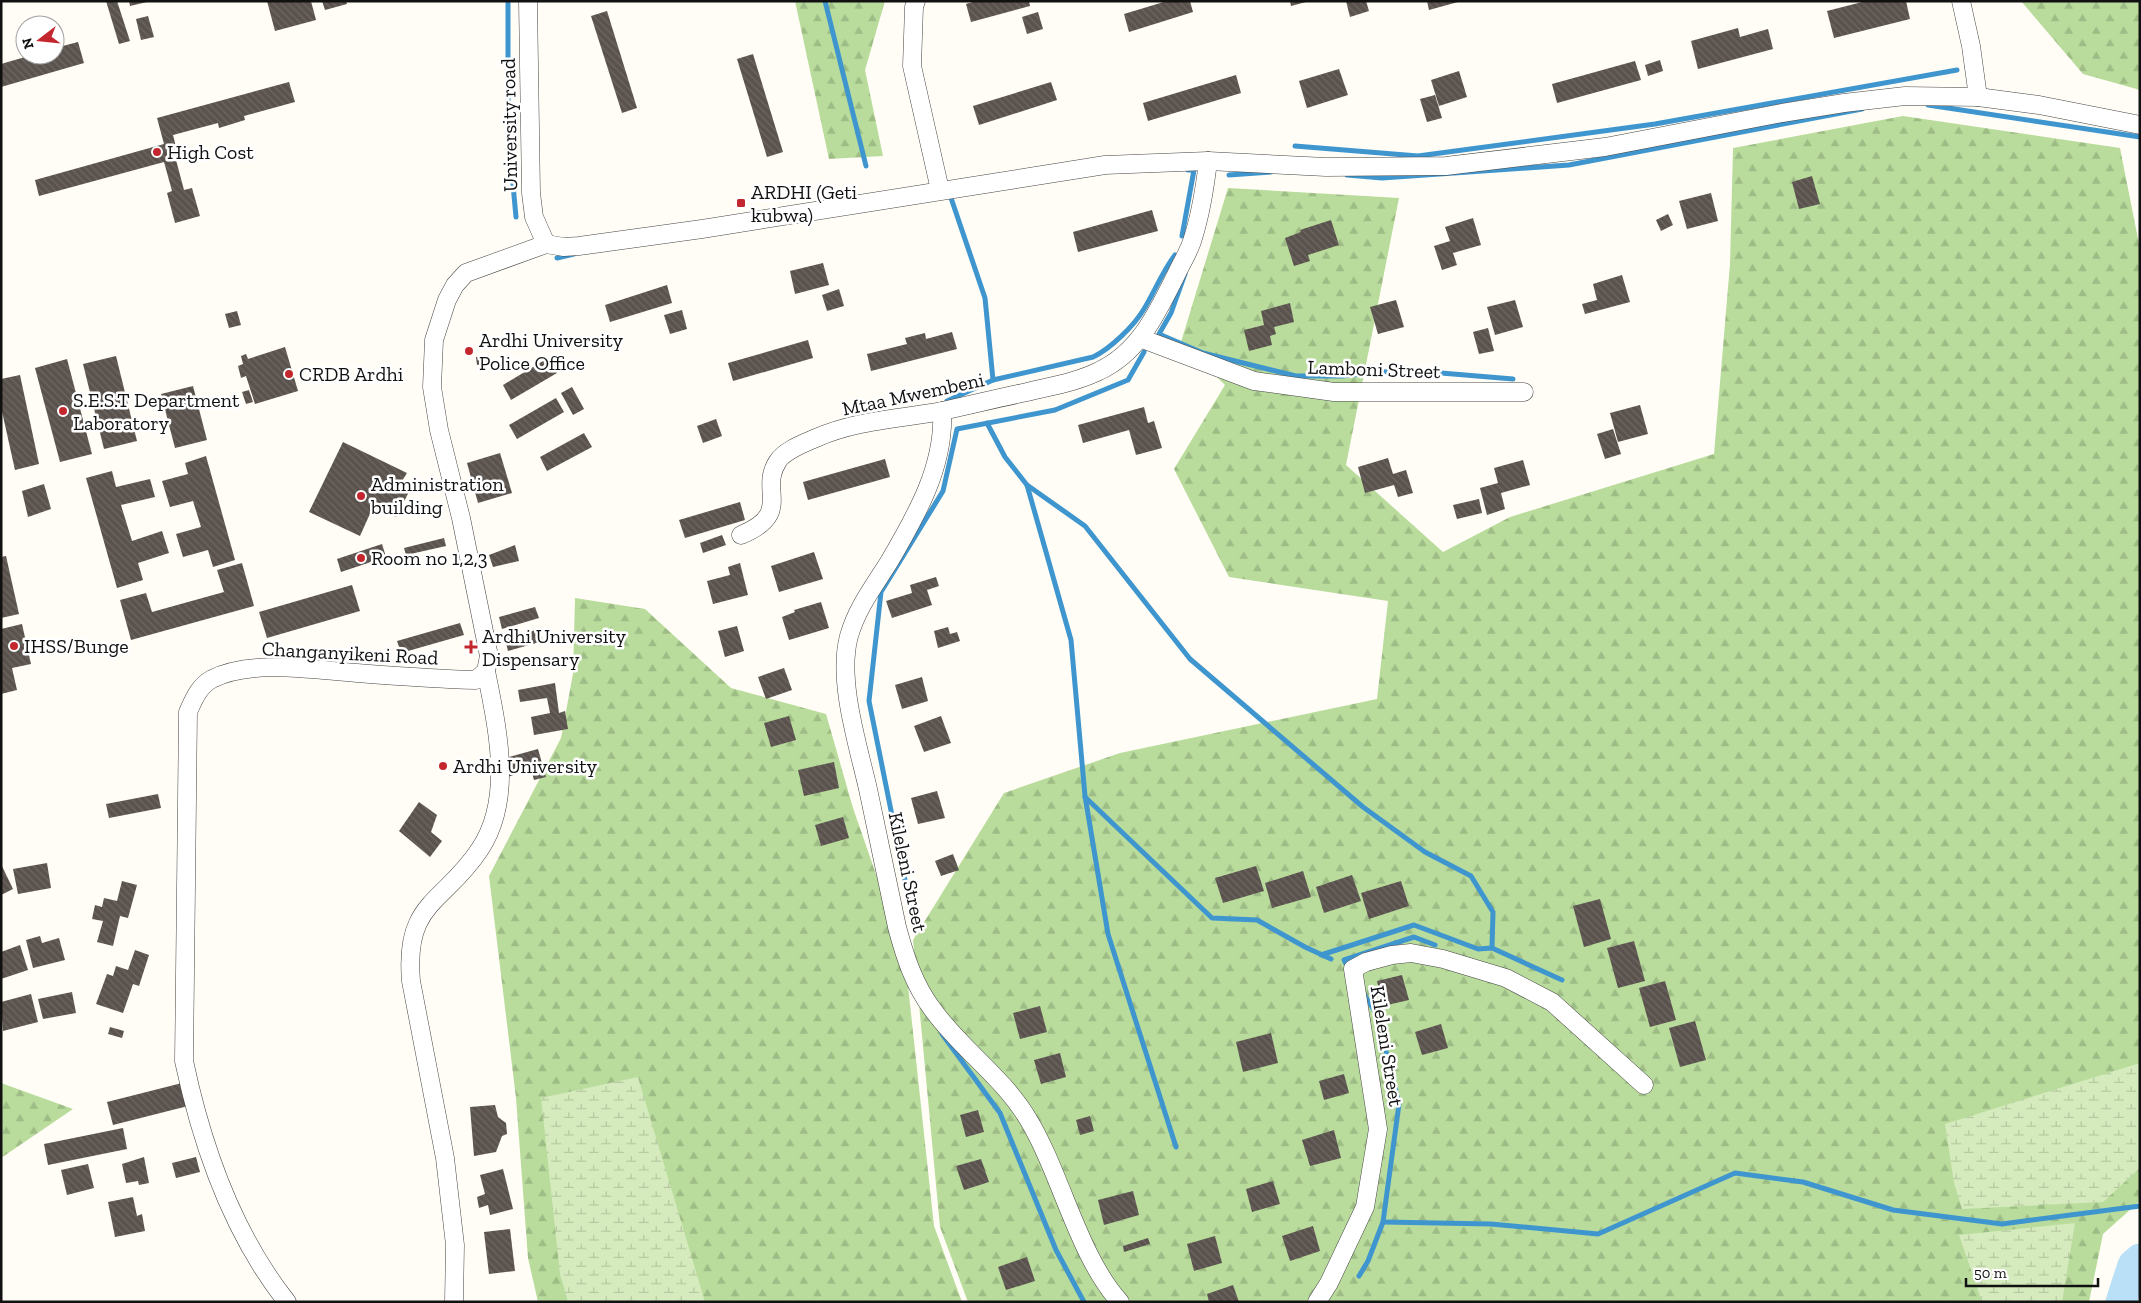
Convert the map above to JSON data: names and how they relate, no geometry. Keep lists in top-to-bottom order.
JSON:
{
  "streets": {
    "street": [
      "University road",
      "Lamboni Street",
      "Mtaa Mwembeni",
      "Changanyikeni Road",
      "Kileleni Street"
    ]
  },
  "crossings": [
    ["Lamboni Street", "Mtaa Mwembeni"],
    ["Mtaa Mwembeni", "Kileleni Street"]
  ],
  "places": {
    "other": [
      "High Cost",
      "Ardhi University Police Office",
      "CRDB Ardhi",
      "S.E.S.T Department Laboratory",
      "Administration building",
      "Room no 1,2,3",
      "IHSS/Bunge",
      "Ardhi University"
    ],
    "transit": ["ARDHI (Geti kubwa)"],
    "health": ["Ardhi University Dispensary"]
  },
  "scale_bar": "50 m",
  "north": "left"
}
